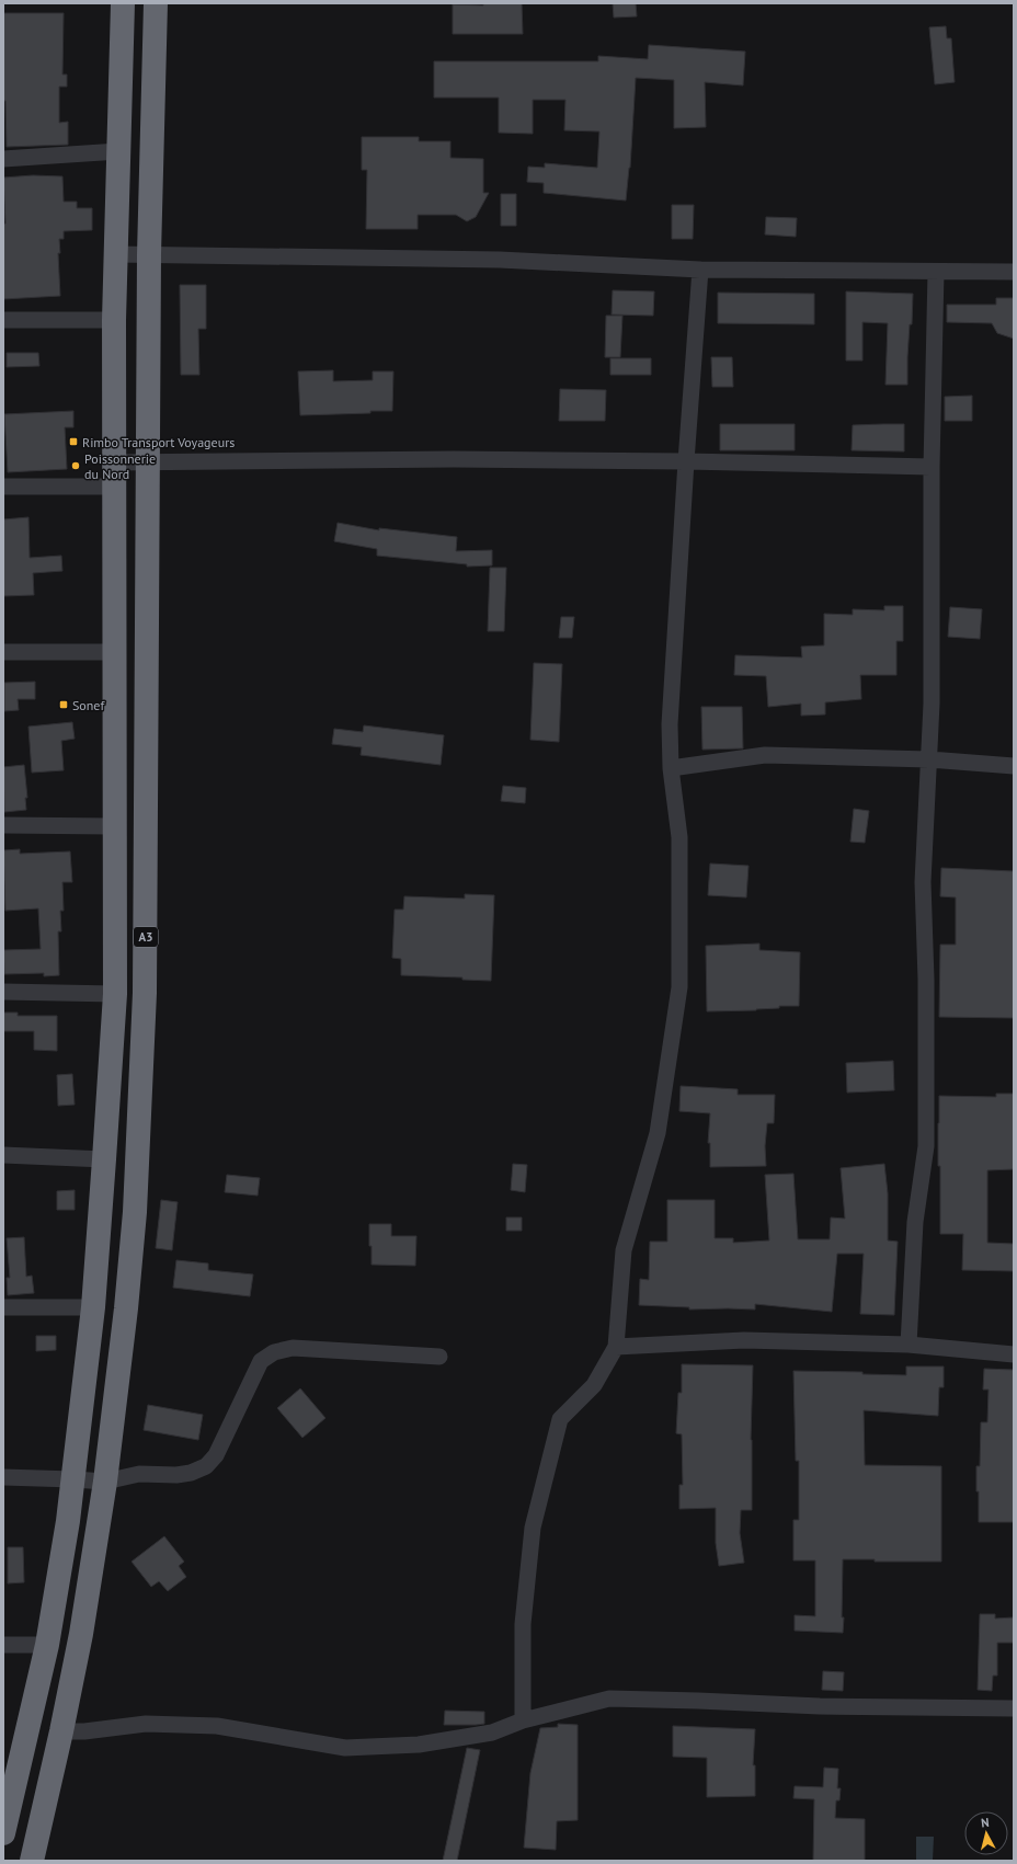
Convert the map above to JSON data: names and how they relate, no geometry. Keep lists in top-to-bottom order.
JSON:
{
  "streets": {
    "highway": ["A3"]
  },
  "places": {
    "transit": ["Rimbo Transport Voyageurs", "Sonef"],
    "other": ["Poissonnerie du Nord"]
  },
  "north": "top"
}
